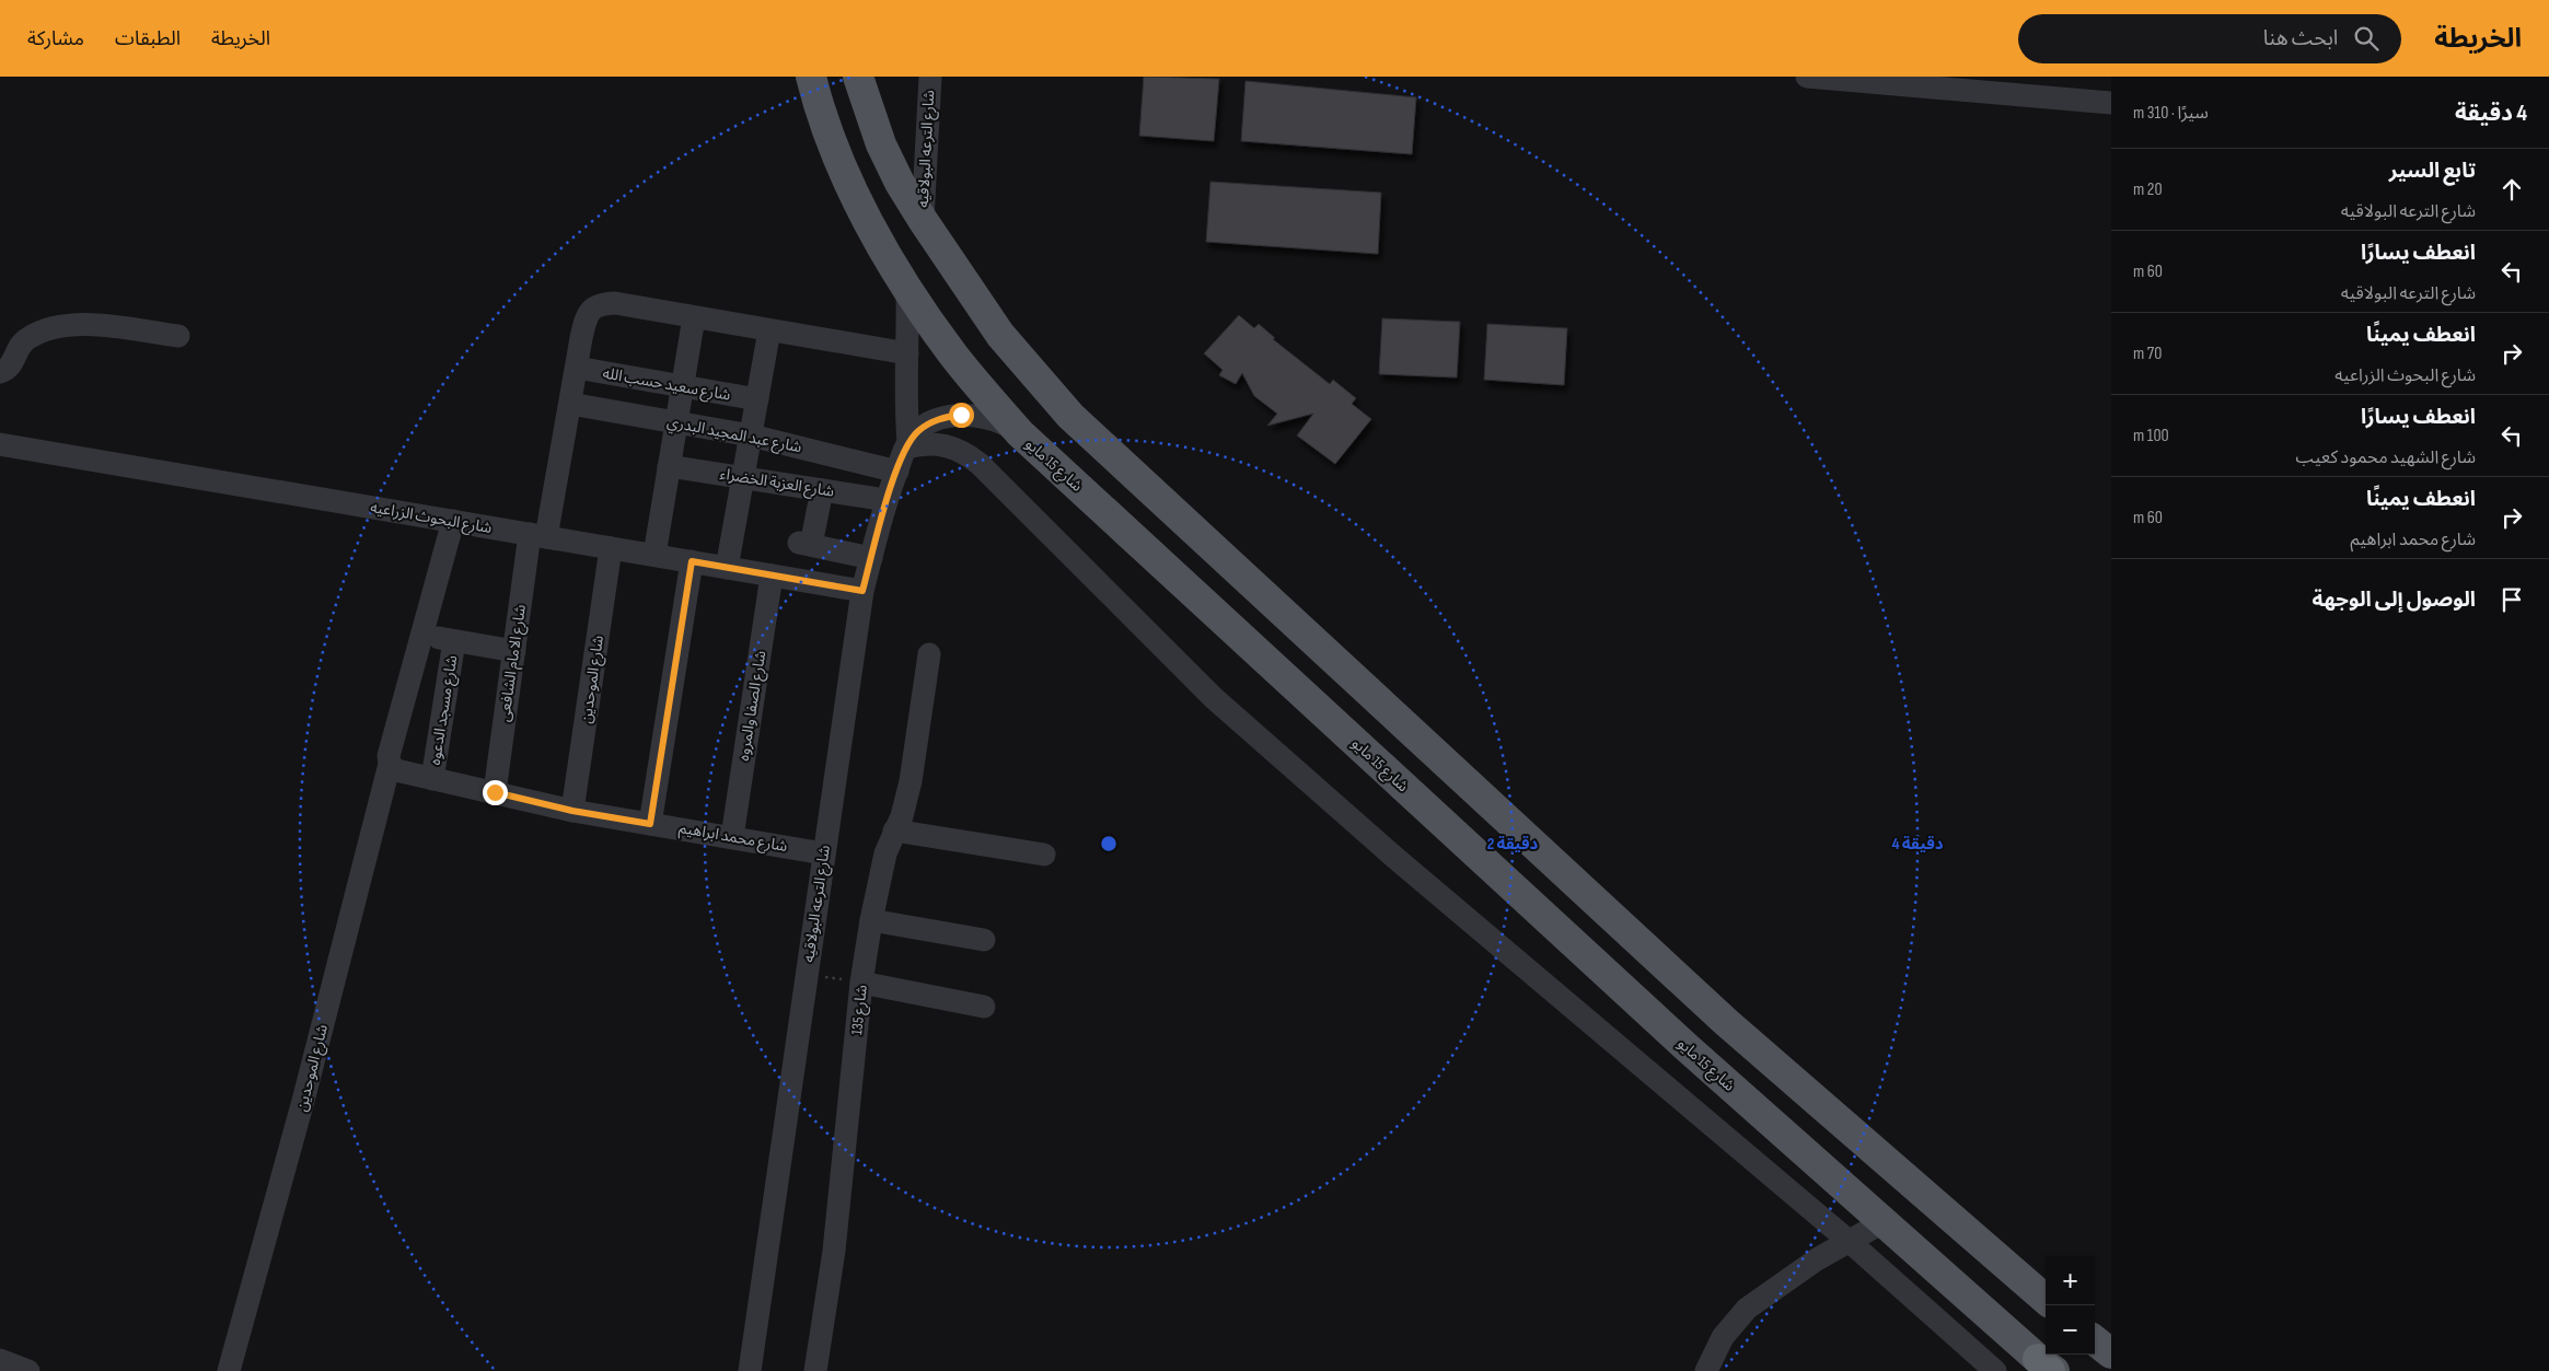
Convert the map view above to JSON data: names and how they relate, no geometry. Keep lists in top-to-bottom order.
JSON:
{
  "streets": {
    "main road": ["شارع 15 مايو"],
    "street": [
      "شارع الترعه البولاقيه",
      "شارع سعيد حسب الله",
      "شارع عبد المجيد البدري",
      "شارع العزبة الخضراء",
      "شارع البحوث الزراعيه",
      "شارع الامام الشافعى",
      "شارع الموحدين",
      "شارع الصفا والمروه",
      "شارع مسجد الدعوه",
      "شارع محمد ابراهيم",
      "شارع 135"
    ]
  },
  "crossings": [
    ["شارع الترعه البولاقيه", "شارع عبد المجيد البدري"],
    ["شارع الترعه البولاقيه", "شارع 15 مايو"],
    ["شارع الترعه البولاقيه", "شارع العزبة الخضراء"],
    ["شارع الترعه البولاقيه", "شارع البحوث الزراعيه"],
    ["شارع الترعه البولاقيه", "شارع محمد ابراهيم"],
    ["شارع سعيد حسب الله", "شارع الامام الشافعى"],
    ["شارع عبد المجيد البدري", "شارع الامام الشافعى"],
    ["شارع البحوث الزراعيه", "شارع الامام الشافعى"],
    ["شارع البحوث الزراعيه", "شارع الموحدين"],
    ["شارع البحوث الزراعيه", "شارع الصفا والمروه"],
    ["شارع الامام الشافعى", "شارع محمد ابراهيم"],
    ["شارع الموحدين", "شارع محمد ابراهيم"],
    ["شارع الصفا والمروه", "شارع محمد ابراهيم"],
    ["شارع مسجد الدعوه", "شارع محمد ابراهيم"]
  ],
  "page": {
    "header": "الخريطة",
    "search": "ابحث هنا",
    "nav": ["الخريطة", "الطبقات", "مشاركة"],
    "heading": ["4 دقيقة", "سيرًا · 310 m"],
    "list": [
      ["تابع السير", "شارع الترعه البولاقيه", "20 m"],
      ["انعطف يسارًا", "شارع الترعه البولاقيه", "60 m"],
      ["انعطف يمينًا", "شارع البحوث الزراعيه", "70 m"],
      ["انعطف يسارًا", "شارع الشهيد محمود كعيب", "100 m"],
      ["انعطف يمينًا", "شارع محمد ابراهيم", "60 m"],
      "الوصول إلى الوجهة"
    ],
    "map_buttons": ["+", "−"]
  },
  "rings": ["2 دقيقة", "4 دقيقة"]
}
